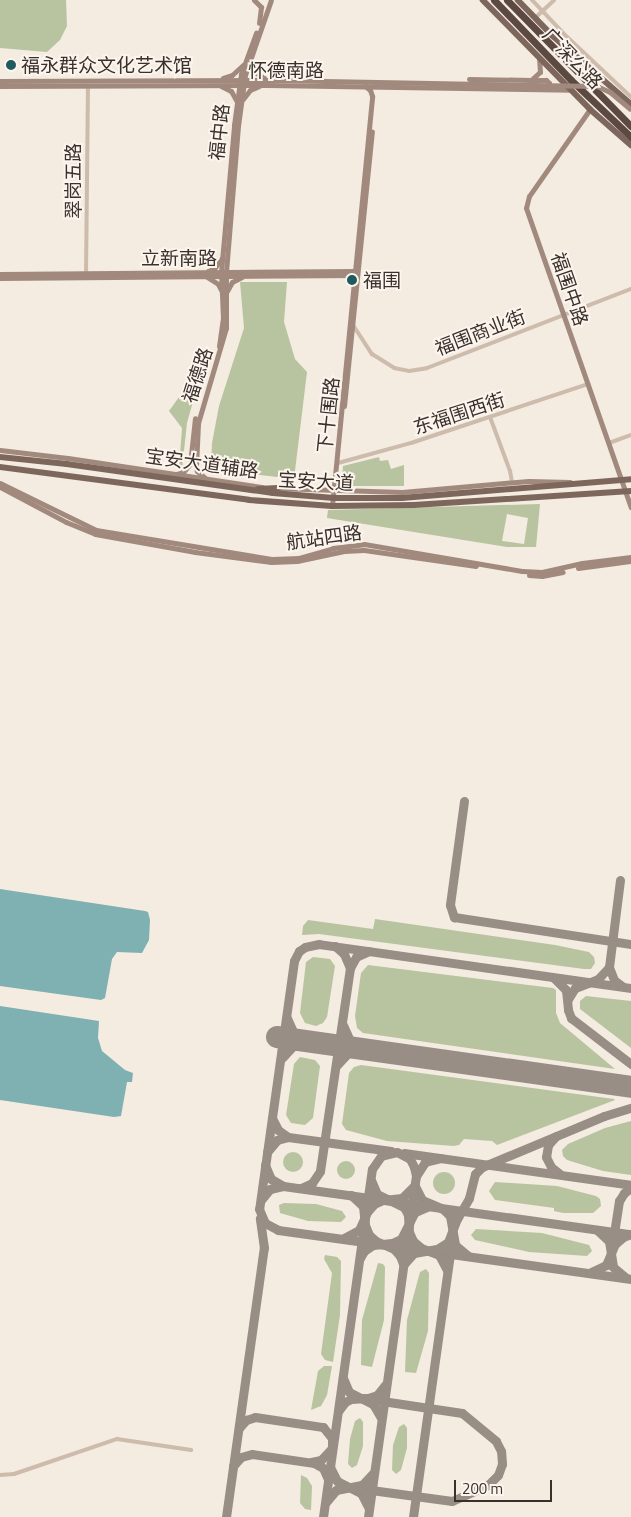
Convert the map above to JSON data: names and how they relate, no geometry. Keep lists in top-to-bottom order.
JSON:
{
  "streets": {
    "highway": ["广深公路"],
    "main road": [
      "怀德南路",
      "福中路",
      "立新南路",
      "福围中路",
      "福德路",
      "下十围路",
      "宝安大道辅路",
      "宝安大道",
      "航站四路"
    ],
    "street": ["翠岗五路", "福围商业街", "东福围西街"]
  },
  "crossings": [
    ["怀德南路", "福中路"],
    ["怀德南路", "翠岗五路"],
    ["怀德南路", "下十围路"],
    ["福中路", "立新南路"],
    ["福中路", "福德路"],
    ["翠岗五路", "立新南路"],
    ["立新南路", "福德路"],
    ["立新南路", "下十围路"],
    ["福围中路", "福围商业街"],
    ["福围中路", "东福围西街"],
    ["福围中路", "宝安大道"],
    ["福围商业街", "下十围路"],
    ["东福围西街", "下十围路"],
    ["下十围路", "宝安大道辅路"],
    ["下十围路", "宝安大道"],
    ["宝安大道辅路", "宝安大道"]
  ],
  "places": ["福永群众文化艺术馆", "福围"],
  "scale_bar": "200 m"
}
